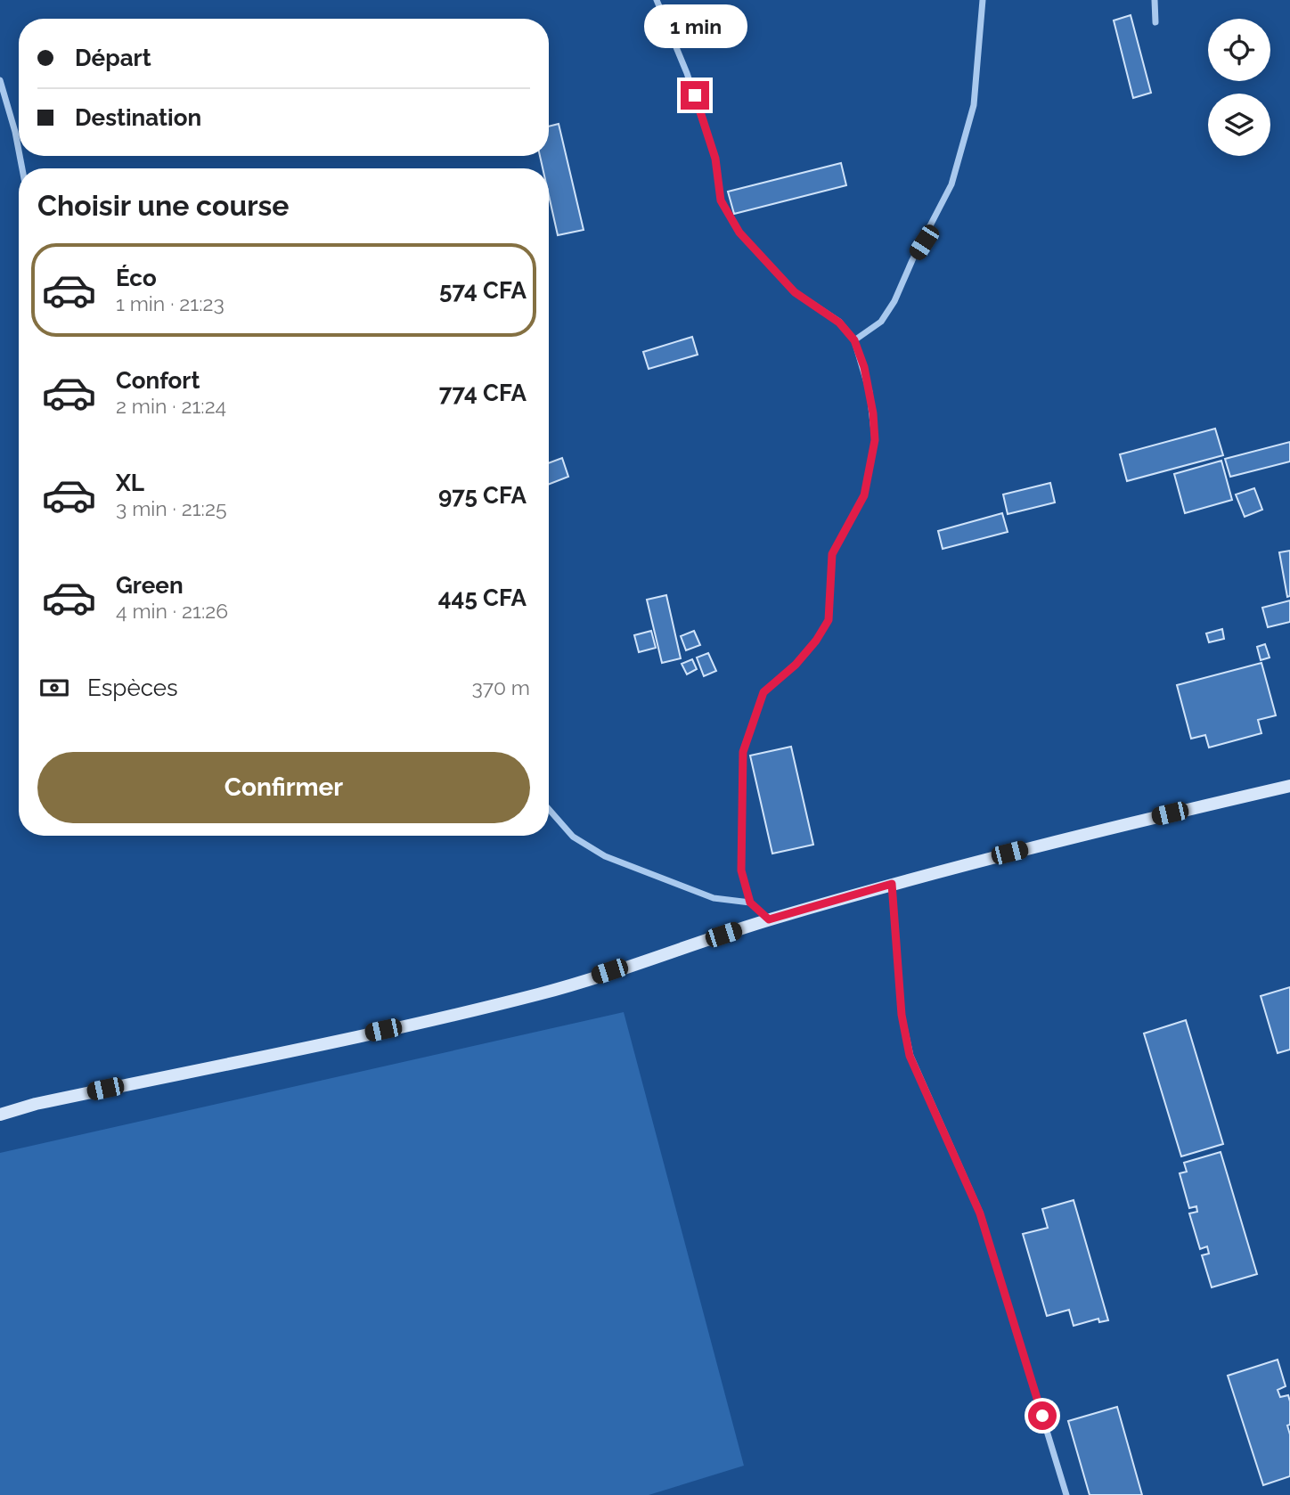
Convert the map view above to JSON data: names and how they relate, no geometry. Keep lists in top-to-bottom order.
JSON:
{
  "page": {
    "bubble": "1 min",
    "banner": ["Départ", "Destination"],
    "heading": "Choisir une course",
    "list": [
      {
        "name": "Éco",
        "note": "1 min · 21:23",
        "value": "574 CFA"
      },
      {
        "name": "Confort",
        "note": "2 min · 21:24",
        "value": "774 CFA"
      },
      {
        "name": "XL",
        "note": "3 min · 21:25",
        "value": "975 CFA"
      },
      {
        "name": "Green",
        "note": "4 min · 21:26",
        "value": "445 CFA"
      }
    ],
    "pay": ["Espèces", "370 m"],
    "buttons": "Confirmer"
  }
}
